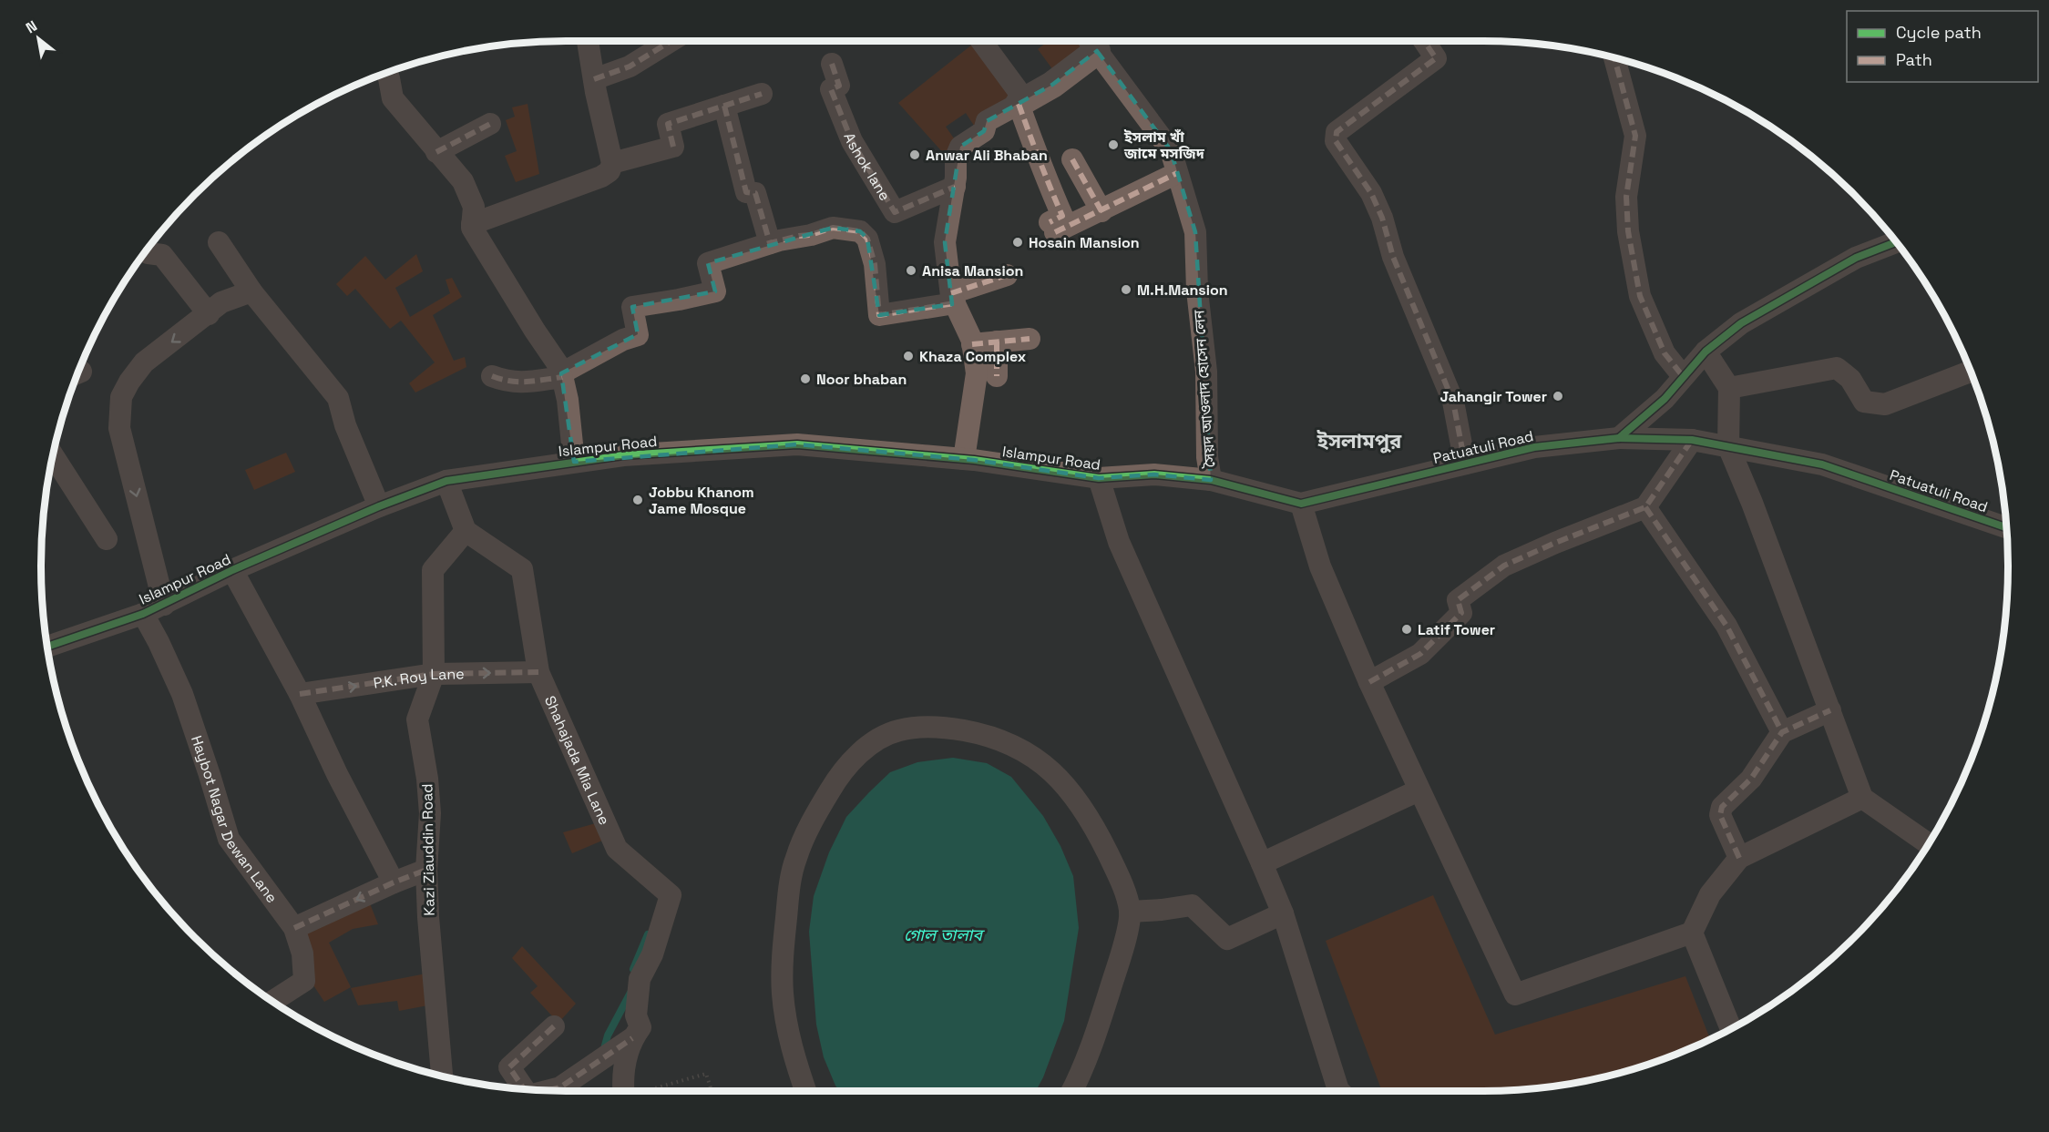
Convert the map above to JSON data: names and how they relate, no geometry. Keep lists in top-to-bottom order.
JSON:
{
  "streets": {
    "street": [
      "Ashok lane",
      "সৈয়দ আওলাদ হোসেন লেন",
      "Islampur Road",
      "Patuatuli Road",
      "P.K. Roy Lane",
      "Shahajada Mia Lane",
      "Haybot Nagar Dewan Lane",
      "Kazi Ziauddin Road"
    ]
  },
  "crossings": [
    ["সৈয়দ আওলাদ হোসেন লেন", "Islampur Road"],
    ["সৈয়দ আওলাদ হোসেন লেন", "Patuatuli Road"],
    ["Islampur Road", "Patuatuli Road"],
    ["Islampur Road", "Haybot Nagar Dewan Lane"],
    ["P.K. Roy Lane", "Shahajada Mia Lane"],
    ["P.K. Roy Lane", "Kazi Ziauddin Road"],
    ["Shahajada Mia Lane", "Kazi Ziauddin Road"]
  ],
  "one_way": ["P.K. Roy Lane"],
  "districts": ["ইসলামপুর"],
  "water": ["গোল তালাব"],
  "places": [
    "ইসলাম খাঁ জামে মসজিদ",
    "Anwar Ali Bhaban",
    "Hosain Mansion",
    "Anisa Mansion",
    "M.H.Mansion",
    "Khaza Complex",
    "Noor bhaban",
    "Jahangir Tower",
    "Jobbu Khanom Jame Mosque",
    "Latif Tower"
  ],
  "legend": ["Cycle path", "Path"],
  "north": "top left"
}
